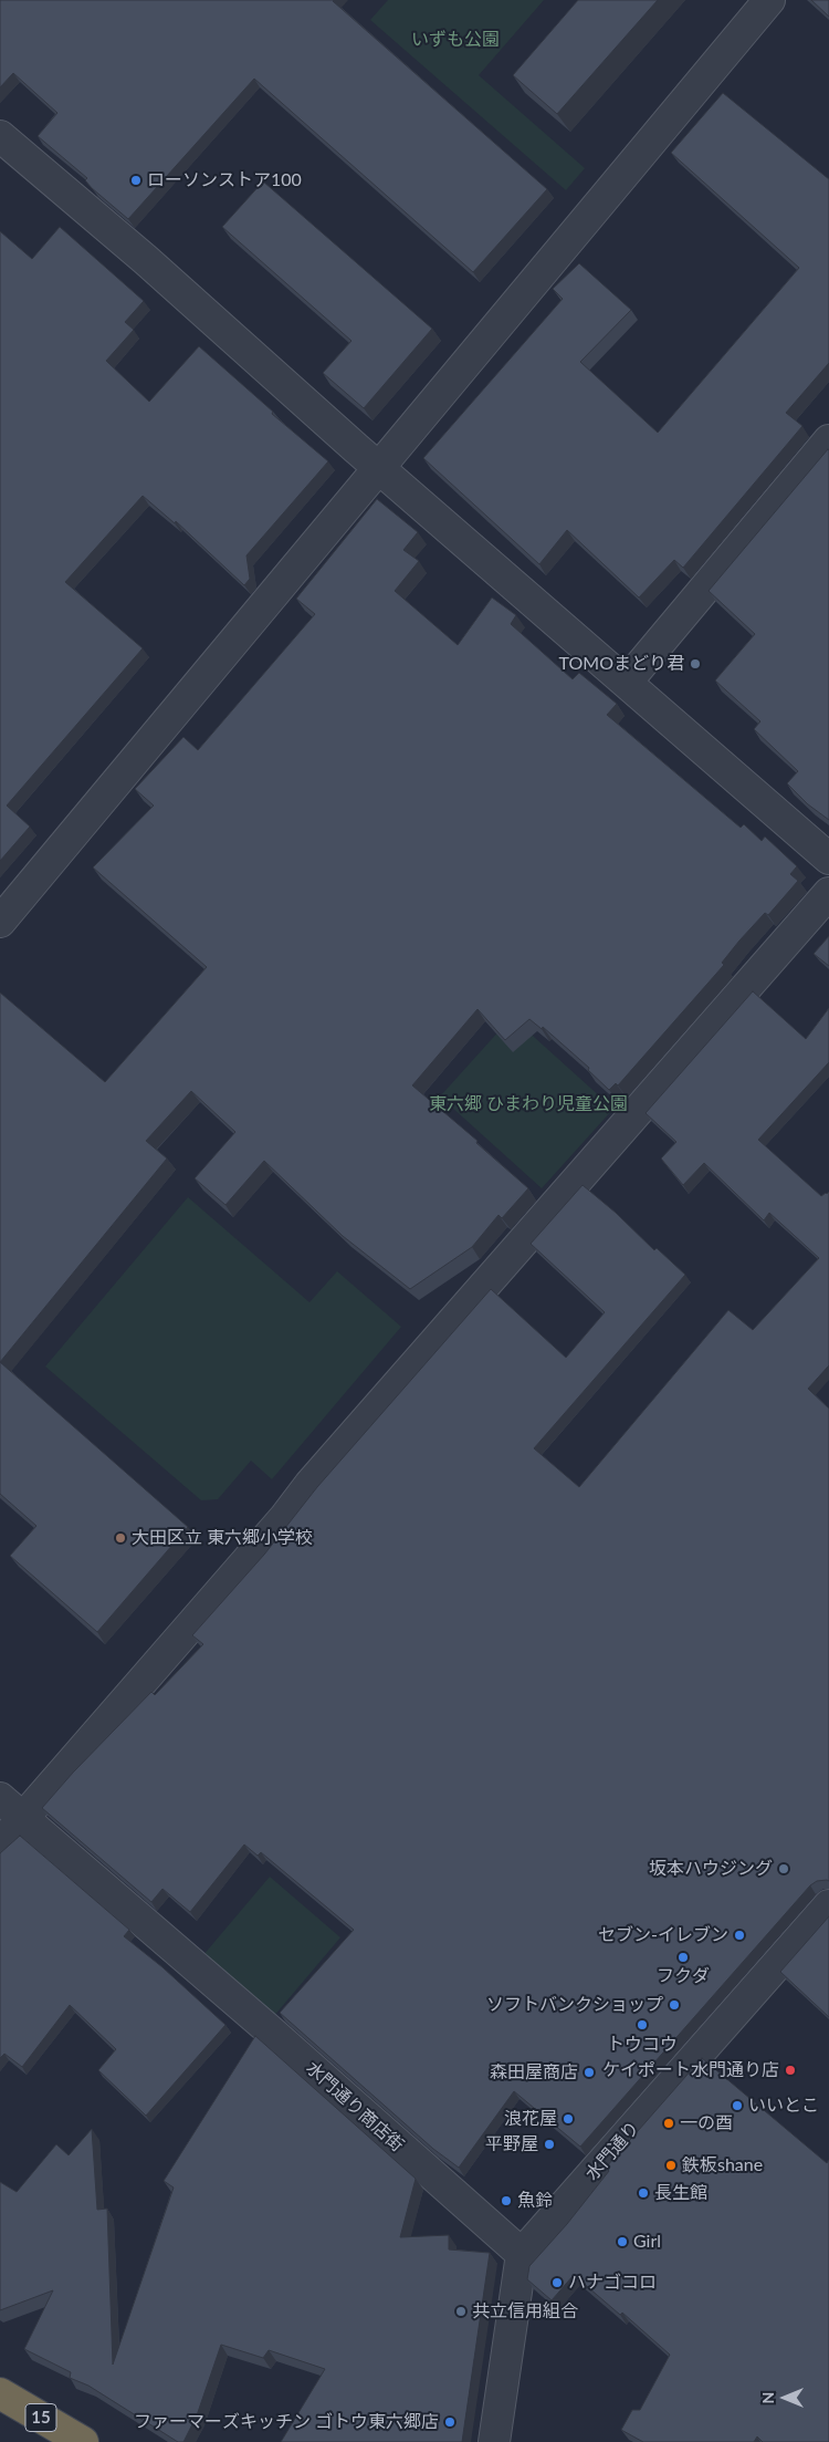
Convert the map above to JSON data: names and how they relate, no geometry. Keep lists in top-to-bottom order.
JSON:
{
  "streets": {
    "highway": ["15"],
    "street": ["水門通り商店街", "水門通り"]
  },
  "crossings": [
    ["水門通り商店街", "水門通り"]
  ],
  "parks": ["いずも公園", "東六郷 ひまわり児童公園"],
  "places": [
    "ローソンストア100",
    "TOMOまどり君",
    "大田区立 東六郷小学校",
    "坂本ハウジング",
    "セブン-イレブン",
    "フクダ",
    "ソフトバンクショップ",
    "トウコウ",
    "ケイポート水門通り店",
    "森田屋商店",
    "いいとこ",
    "浪花屋",
    "一の酉",
    "平野屋",
    "鉄板shane",
    "長生館",
    "魚鈴",
    "Girl",
    "ハナゴコロ",
    "共立信用組合",
    "ファーマーズキッチン ゴトウ東六郷店"
  ],
  "north": "left"
}
